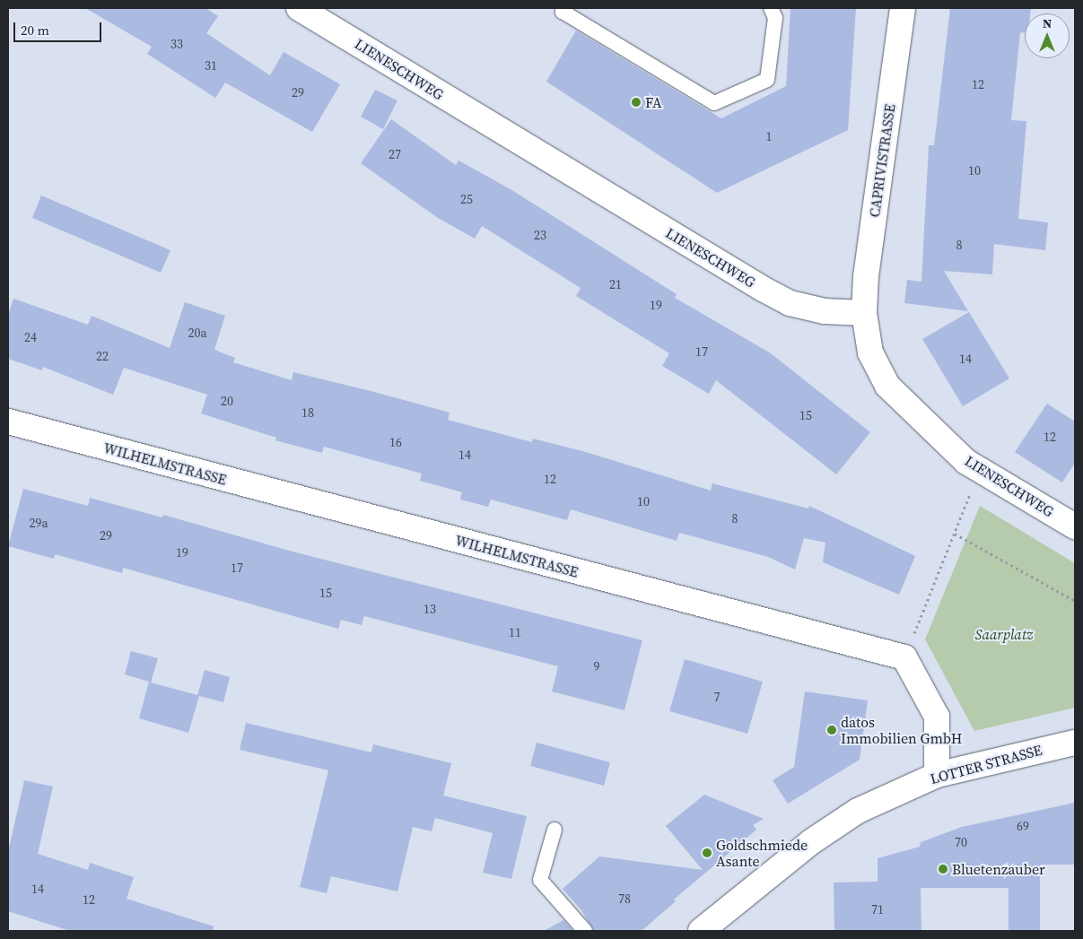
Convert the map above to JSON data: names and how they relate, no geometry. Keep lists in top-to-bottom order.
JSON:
{
  "streets": {
    "street": [
      "LIENESCHWEG",
      "CAPRIVISTRASSE",
      "WILHELMSTRASSE",
      "LOTTER STRASSE"
    ]
  },
  "crossings": [
    ["LIENESCHWEG", "CAPRIVISTRASSE"]
  ],
  "parks": ["Saarplatz"],
  "places": [
    "FA",
    "datos Immobilien GmbH",
    "Goldschmiede Asante",
    "Bluetenzauber"
  ],
  "house_numbers": [
    "33",
    "31",
    "12",
    "29",
    "1",
    "27",
    "10",
    "25",
    "23",
    "8",
    "21",
    "19",
    "20a",
    "24",
    "17",
    "22",
    "14",
    "20",
    "18",
    "15",
    "12",
    "16",
    "14",
    "12",
    "10",
    "8",
    "29a",
    "29",
    "19",
    "17",
    "15",
    "13",
    "11",
    "9",
    "7",
    "69",
    "70",
    "14",
    "78",
    "12",
    "71"
  ],
  "scale_bar": "20 m",
  "north": "top"
}
